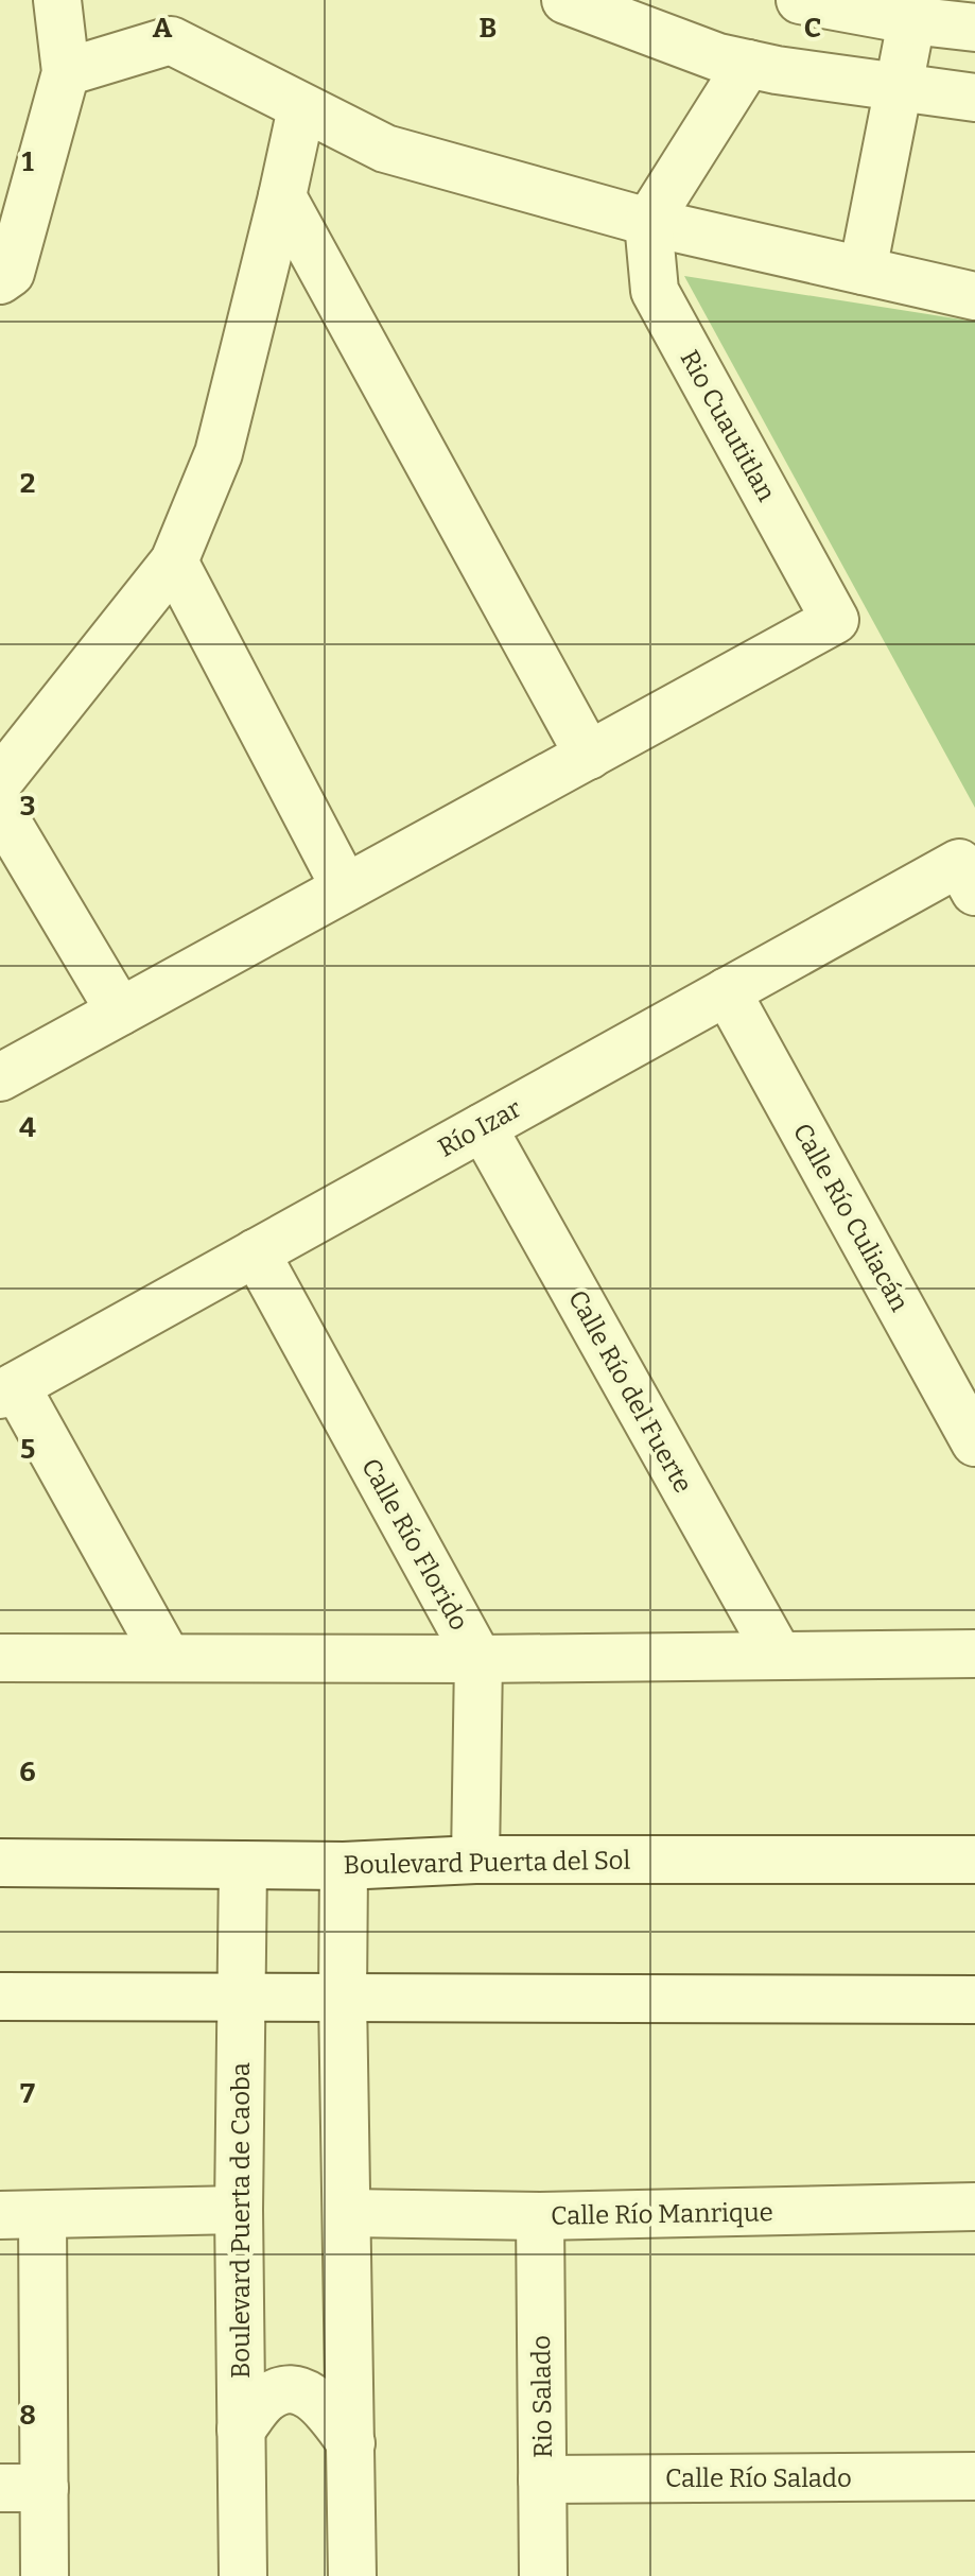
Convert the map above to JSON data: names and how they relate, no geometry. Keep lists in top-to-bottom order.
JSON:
{
  "streets": {
    "street": [
      "Rio Cuautitlan",
      "Río Izar",
      "Calle Río Culiacán",
      "Calle Río del Fuerte",
      "Calle Río Florido",
      "Boulevard Puerta del Sol",
      "Calle Río Manrique",
      "Boulevard Puerta de Caoba",
      "Rio Salado",
      "Calle Río Salado"
    ]
  },
  "crossings": [
    ["Río Izar", "Calle Río Culiacán"],
    ["Río Izar", "Calle Río del Fuerte"],
    ["Río Izar", "Calle Río Florido"],
    ["Calle Río Florido", "Boulevard Puerta del Sol"],
    ["Boulevard Puerta del Sol", "Boulevard Puerta de Caoba"],
    ["Calle Río Manrique", "Rio Salado"],
    ["Rio Salado", "Calle Río Salado"]
  ],
  "grid": {
    "columns": ["A", "B", "C"],
    "rows": [
      "1",
      "2",
      "3",
      "4",
      "5",
      "6",
      "7",
      "8"
    ]
  }
}
